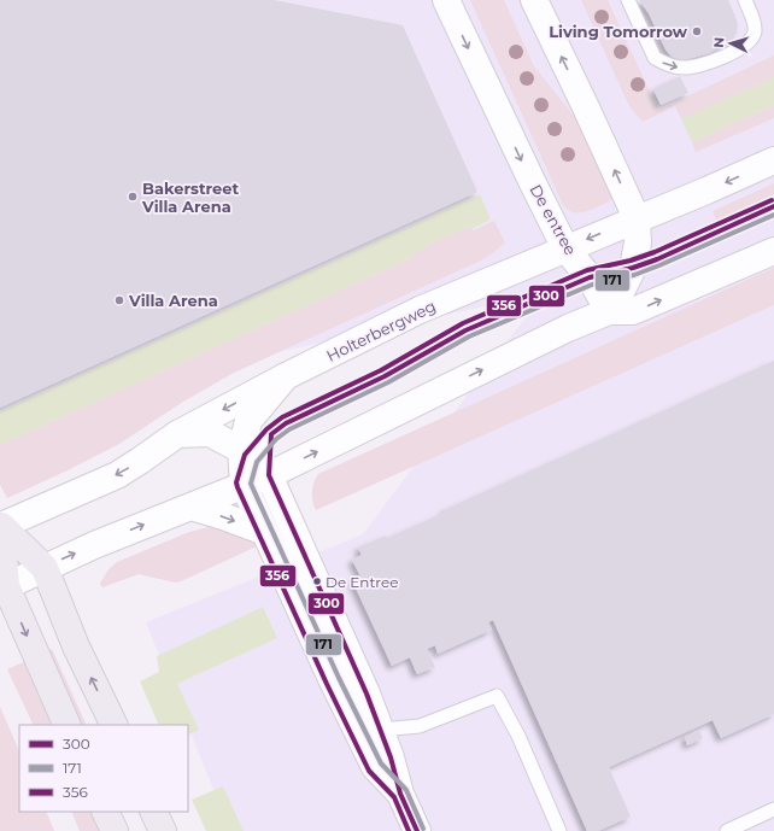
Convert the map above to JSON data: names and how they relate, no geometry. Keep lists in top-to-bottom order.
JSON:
{
  "streets": {
    "main road": ["De entree", "Holterbergweg"]
  },
  "crossings": [
    ["De entree", "Holterbergweg"]
  ],
  "places": [
    "Living Tomorrow",
    "Bakerstreet Villa Arena",
    "Villa Arena",
    "De Entree"
  ],
  "lines": ["transit line 356", "transit line 300", "transit line 171"],
  "legend": ["300", "171", "356"],
  "north": "left"
}
